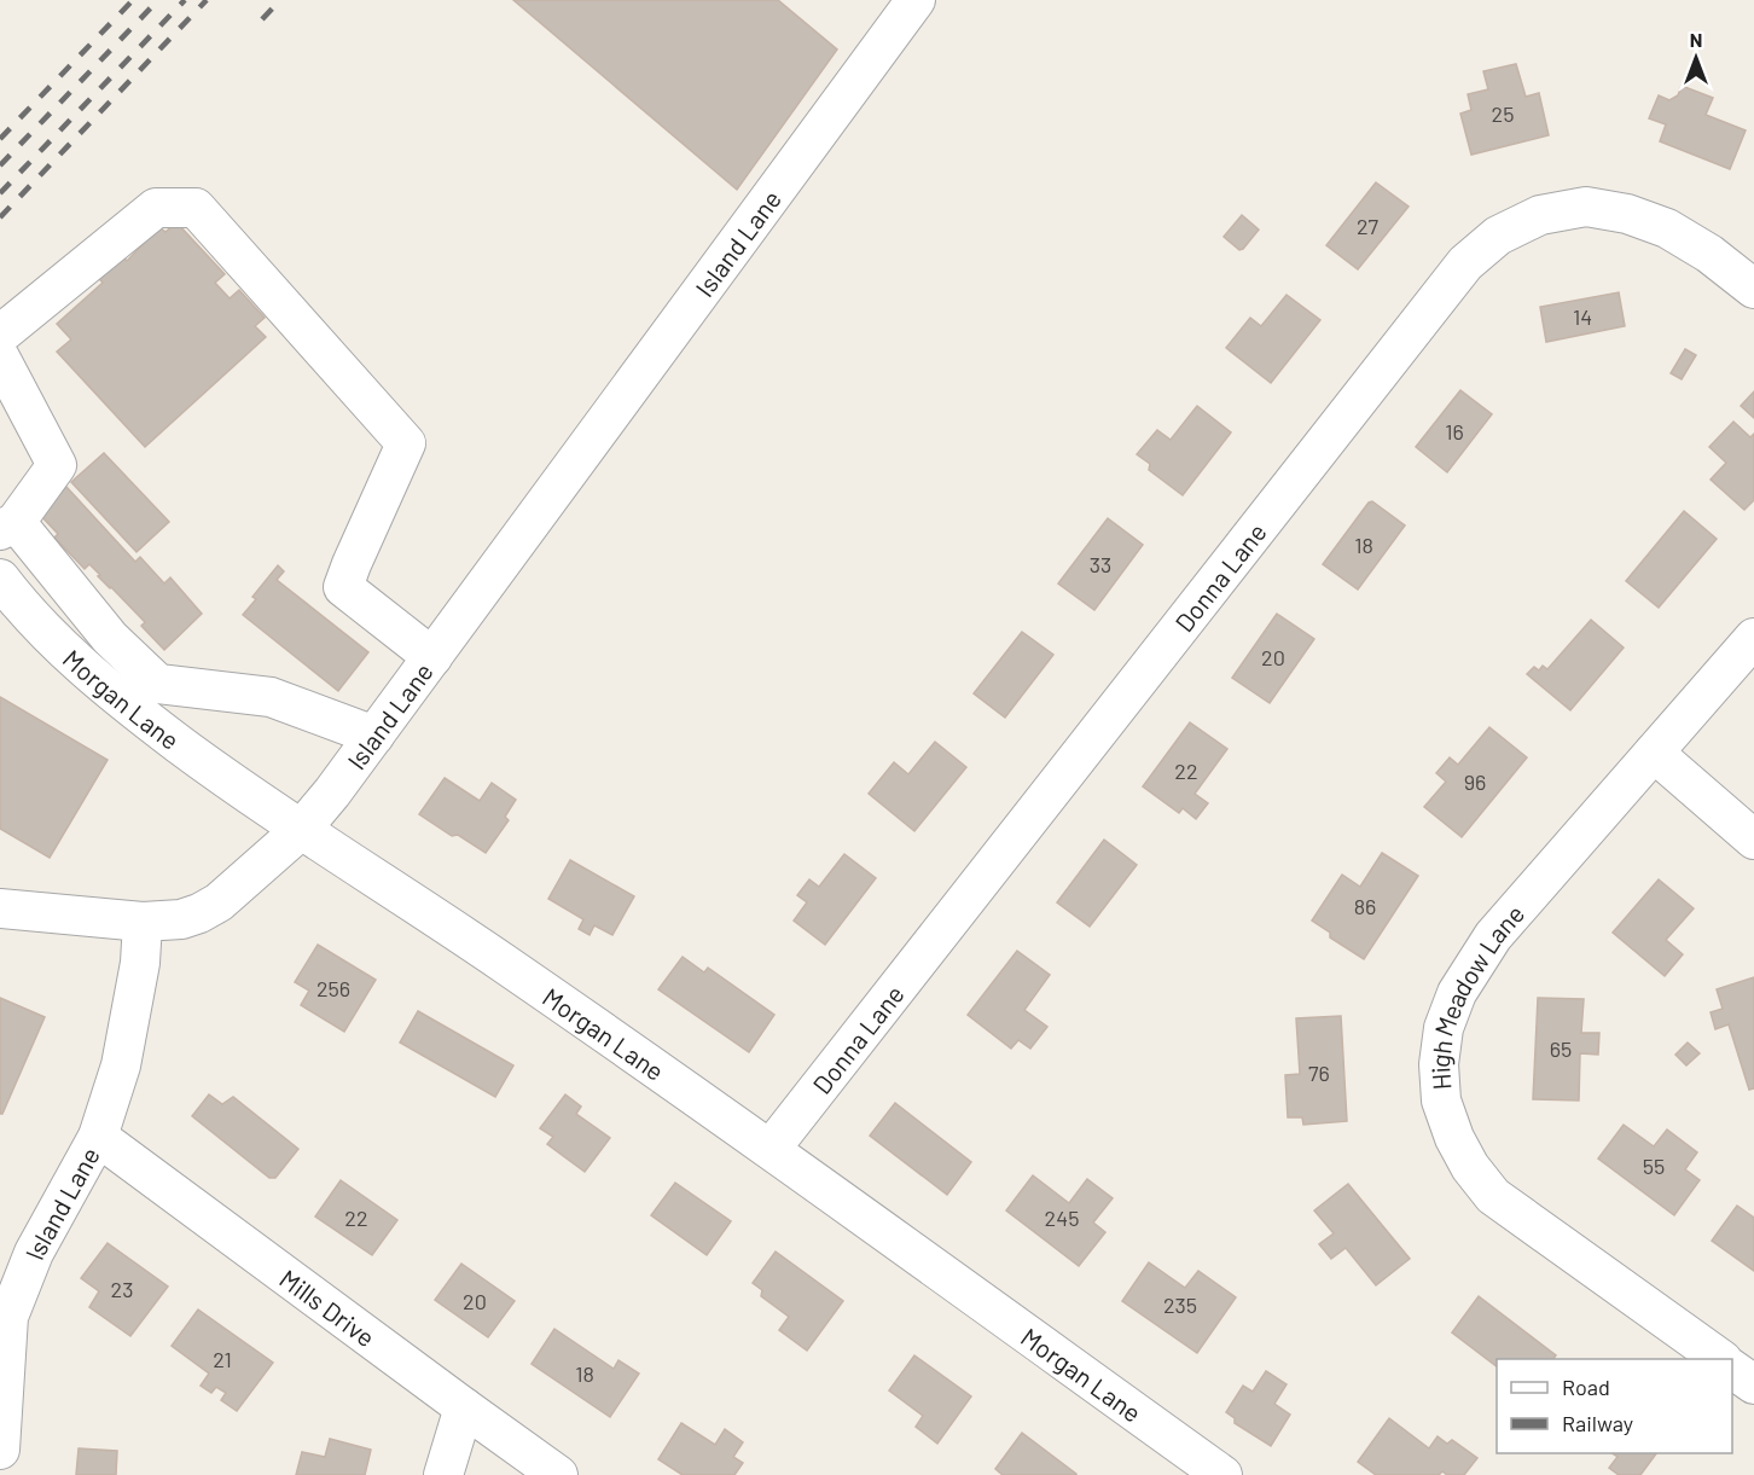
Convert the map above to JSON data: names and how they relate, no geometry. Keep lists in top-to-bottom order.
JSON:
{
  "streets": {
    "street": [
      "Island Lane",
      "Donna Lane",
      "Morgan Lane",
      "High Meadow Lane",
      "Mills Drive"
    ]
  },
  "crossings": [
    ["Island Lane", "Morgan Lane"],
    ["Island Lane", "Mills Drive"],
    ["Donna Lane", "Morgan Lane"]
  ],
  "house_numbers": [
    "25",
    "27",
    "14",
    "16",
    "18",
    "33",
    "20",
    "22",
    "96",
    "86",
    "256",
    "65",
    "76",
    "55",
    "22",
    "245",
    "23",
    "20",
    "235",
    "21",
    "18"
  ],
  "legend": ["Road", "Railway"],
  "north": "top"
}
